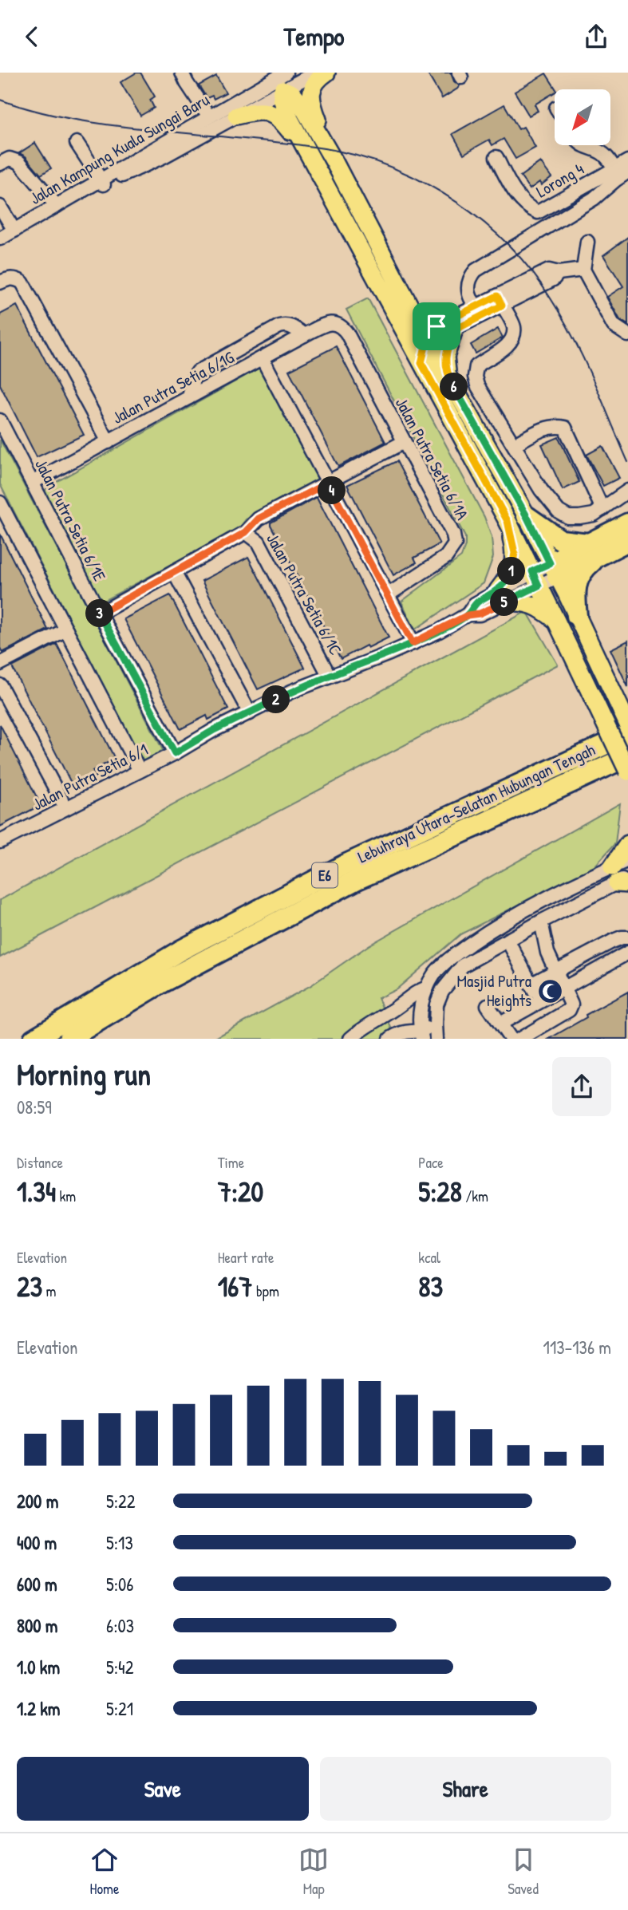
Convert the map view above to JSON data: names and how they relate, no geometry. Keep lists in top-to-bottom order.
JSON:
{
  "streets": {
    "highway": ["Lebuhraya Utara–Selatan Hubungan Tengah", "E6"],
    "street": [
      "Jalan Kampung Kuala Sungai Baru",
      "Lorong 4",
      "Jalan Putra Setia 6/1G",
      "Jalan Putra Setia 6/1A",
      "Jalan Putra Setia 6/1E",
      "Jalan Putra Setia 6/1C",
      "Jalan Putra Setia 6/1"
    ]
  },
  "crossings": [
    ["Jalan Putra Setia 6/1G", "Jalan Putra Setia 6/1A"],
    ["Jalan Putra Setia 6/1G", "Jalan Putra Setia 6/1E"],
    ["Jalan Putra Setia 6/1E", "Jalan Putra Setia 6/1"],
    ["Jalan Putra Setia 6/1C", "Jalan Putra Setia 6/1"]
  ],
  "places": {
    "mosque": ["Masjid Putra Heights"]
  },
  "north": "bottom left",
  "page": {
    "header": "Tempo",
    "pins": [
      "6",
      "4",
      "1",
      "5",
      "3",
      "2"
    ],
    "heading": ["Morning run", "08:59"],
    "stats": [
      ["Distance", "1.34 km"],
      ["Time", "7:20"],
      ["Pace", "5:28 /km"],
      ["Elevation", "23 m"],
      ["Heart rate", "167 bpm"],
      ["kcal", "83"]
    ],
    "chart": ["Elevation", "113–136 m"],
    "list": [
      {
        "name": "200 m",
        "note": "5:22"
      },
      {
        "name": "400 m",
        "note": "5:13"
      },
      {
        "name": "600 m",
        "note": "5:06"
      },
      {
        "name": "800 m",
        "note": "6:03"
      },
      {
        "name": "1.0 km",
        "note": "5:42"
      },
      {
        "name": "1.2 km",
        "note": "5:21"
      }
    ],
    "buttons": ["Save", "Share"],
    "tabs": ["Home", "Map", "Saved"]
  }
}
